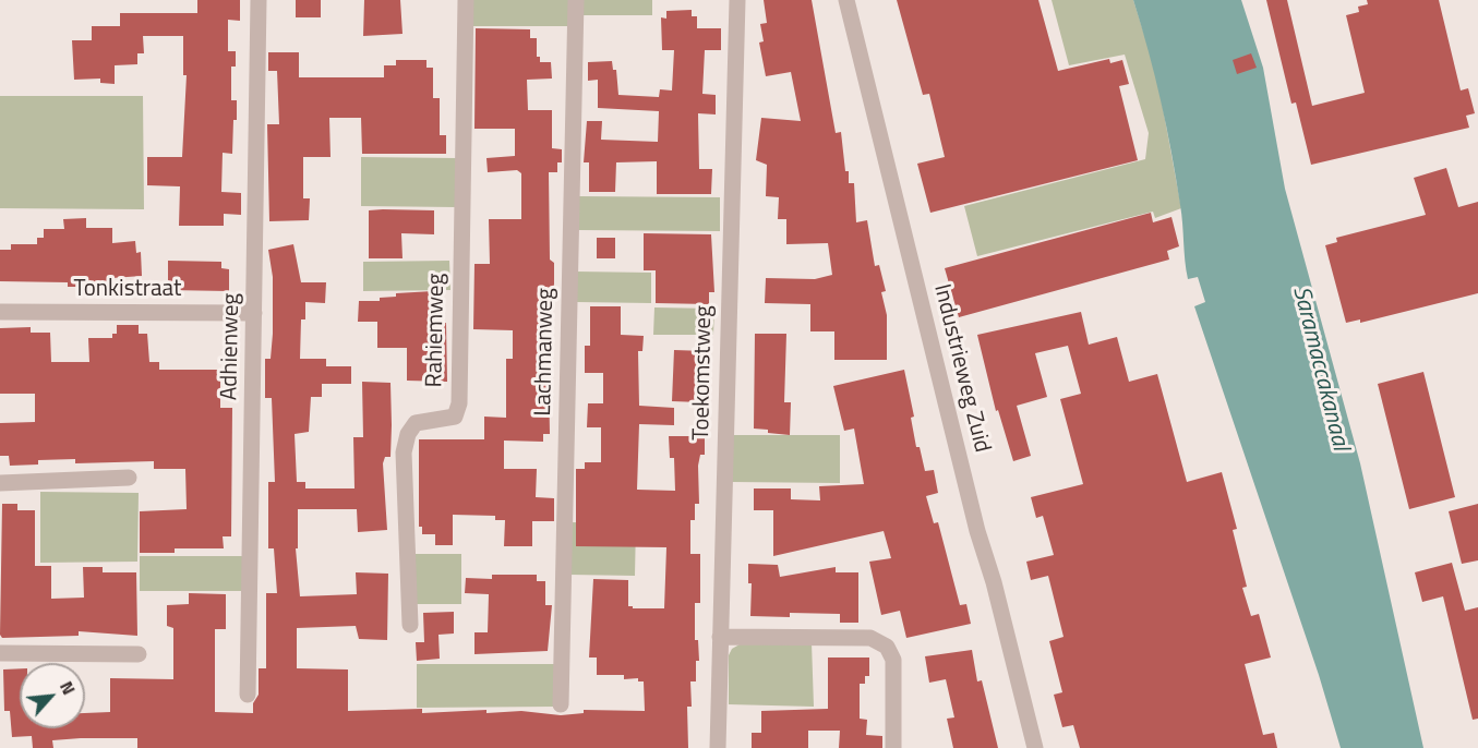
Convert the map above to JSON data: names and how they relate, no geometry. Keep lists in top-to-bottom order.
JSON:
{
  "streets": {
    "street": [
      "Tonkistraat",
      "Rahiemweg",
      "Adhienweg",
      "Lachmanweg",
      "Industrieweg Zuid",
      "Toekomstweg"
    ]
  },
  "crossings": [
    ["Tonkistraat", "Adhienweg"]
  ],
  "water": ["Saramaccakanaal"],
  "north": "top right"
}
